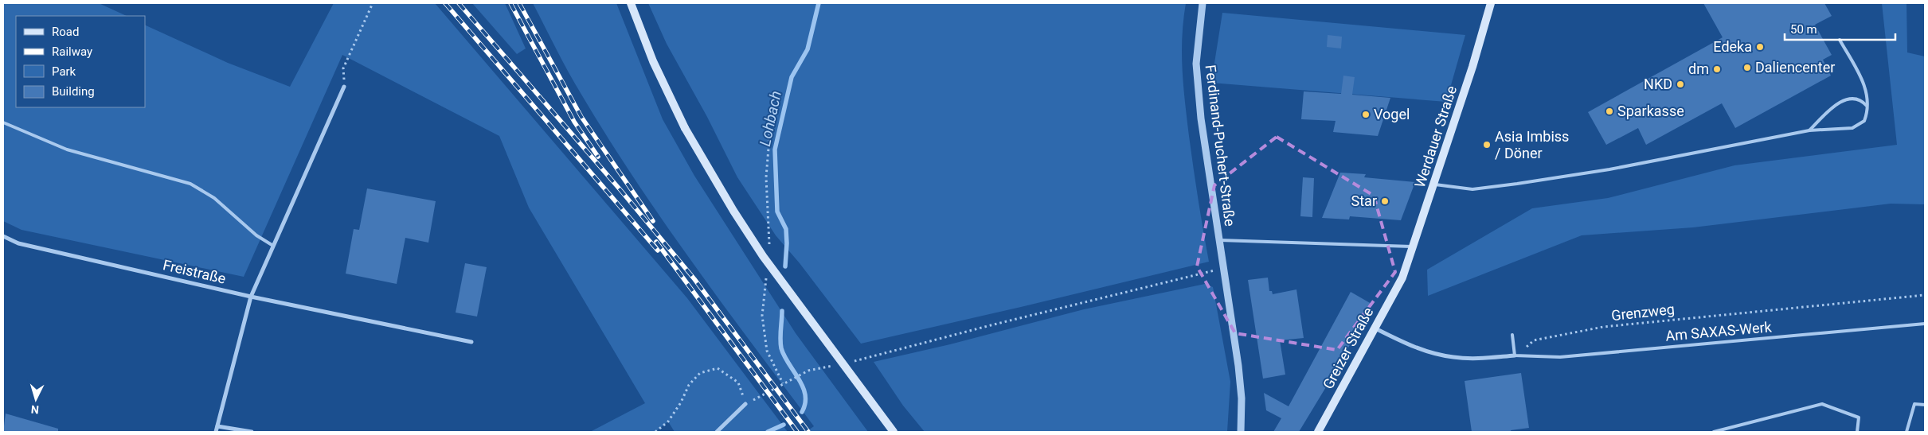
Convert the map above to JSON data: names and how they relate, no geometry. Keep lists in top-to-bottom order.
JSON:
{
  "streets": {
    "main road": ["Werdauer Straße", "Greizer Straße"],
    "street": ["Ferdinand-Puchert-Straße", "Freistraße"],
    "lane": ["Am SAXAS-Werk"],
    "path": ["Grenzweg"]
  },
  "crossings": [
    ["Werdauer Straße", "Greizer Straße"],
    ["Grenzweg", "Am SAXAS-Werk"]
  ],
  "water": ["Lohbach"],
  "places": [
    "Edeka",
    "Daliencenter",
    "dm",
    "NKD",
    "Sparkasse",
    "Vogel",
    "Asia Imbiss / Döner",
    "Star"
  ],
  "legend": [
    "Road",
    "Railway",
    "Park",
    "Building"
  ],
  "scale_bar": "50 m",
  "north": "bottom"
}
